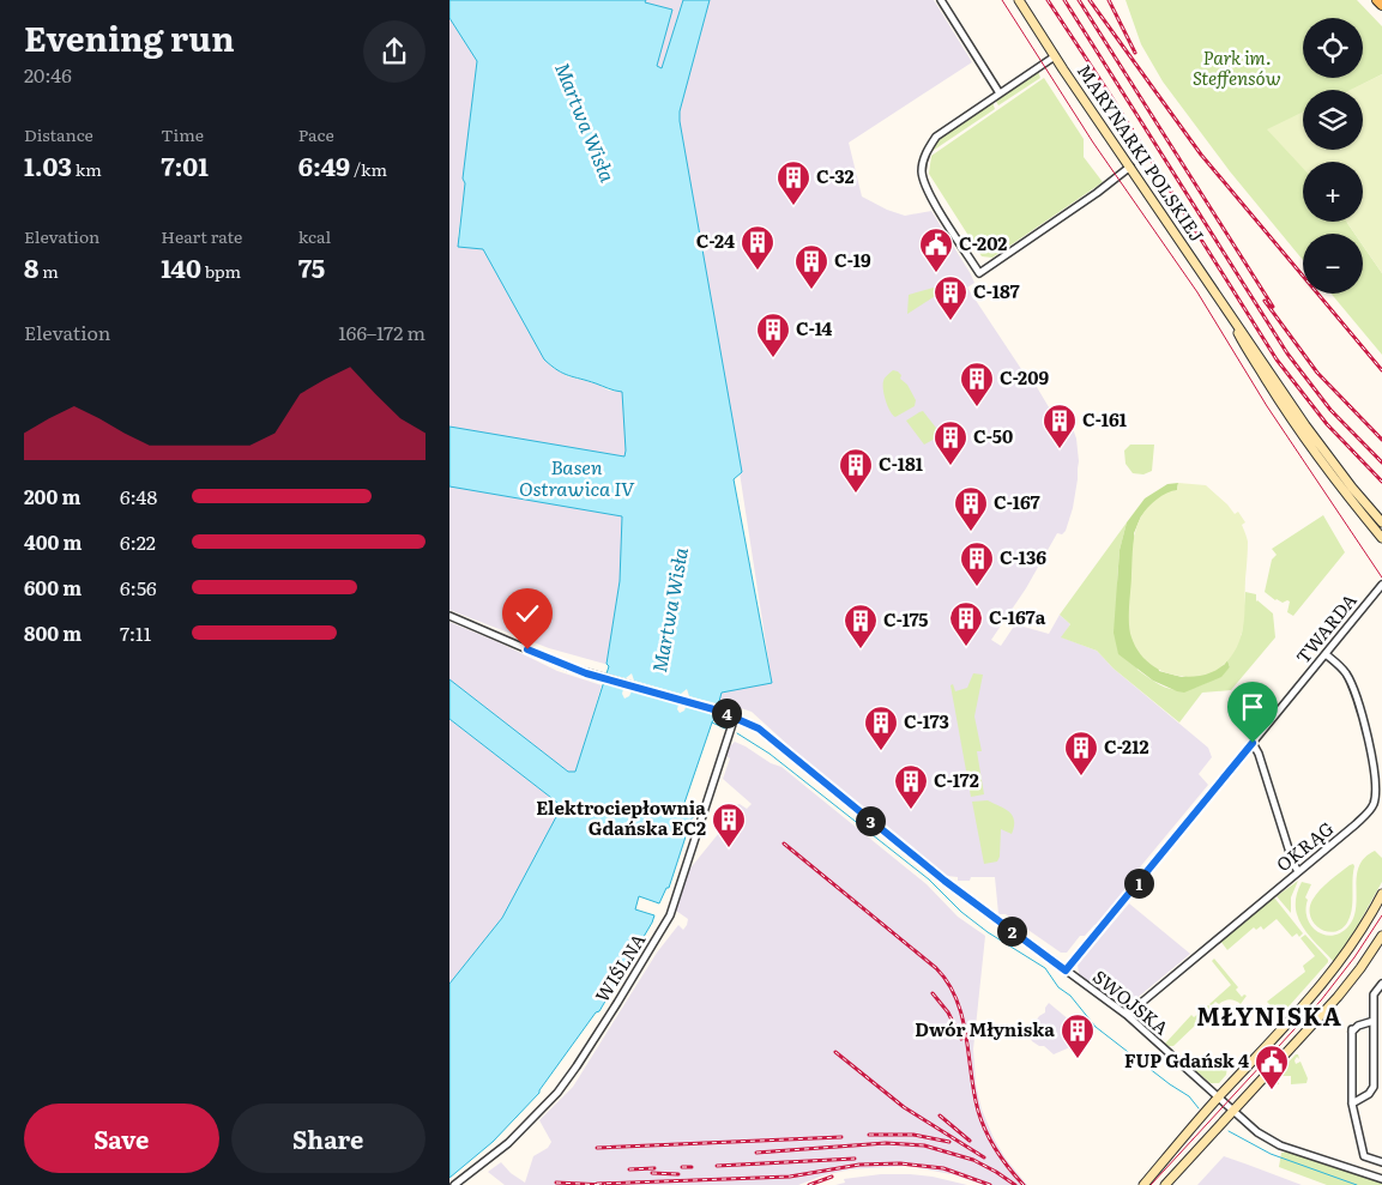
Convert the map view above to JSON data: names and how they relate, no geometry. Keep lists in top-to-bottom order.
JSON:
{
  "streets": {
    "main road": ["MARYNARKI POLSKIEJ"],
    "street": [
      "TWARDA",
      "OKRĄG",
      "WIŚLNA",
      "SWOJSKA"
    ]
  },
  "crossings": [
    ["TWARDA", "OKRĄG"],
    ["TWARDA", "SWOJSKA"],
    ["OKRĄG", "SWOJSKA"],
    ["WIŚLNA", "SWOJSKA"]
  ],
  "districts": ["MŁYNISKA"],
  "water": ["Martwa Wisła", "Basen Ostrawica IV"],
  "parks": ["Park im. Steffensów"],
  "places": {
    "building": [
      "C-32",
      "C-24",
      "C-19",
      "C-187",
      "C-14",
      "C-209",
      "C-161",
      "C-50",
      "C-181",
      "C-167",
      "C-136",
      "C-167a",
      "C-175",
      "C-173",
      "C-212",
      "C-172",
      "Elektrociepłownia Gdańska EC2",
      "Dwór Młyniska"
    ],
    "public building": ["C-202", "FUP Gdańsk 4"]
  },
  "page": {
    "heading": ["Evening run", "20:46"],
    "map_buttons": ["+", "−"],
    "stats": [
      ["Distance", "1.03 km"],
      ["Time", "7:01"],
      ["Pace", "6:49 /km"],
      ["Elevation", "8 m"],
      ["Heart rate", "140 bpm"],
      ["kcal", "75"]
    ],
    "chart": ["Elevation", "166–172 m"],
    "list": [
      {
        "name": "200 m",
        "note": "6:48"
      },
      {
        "name": "400 m",
        "note": "6:22"
      },
      {
        "name": "600 m",
        "note": "6:56"
      },
      {
        "name": "800 m",
        "note": "7:11"
      }
    ],
    "pins": [
      "4",
      "3",
      "1",
      "2"
    ],
    "buttons": ["Save", "Share"]
  }
}
